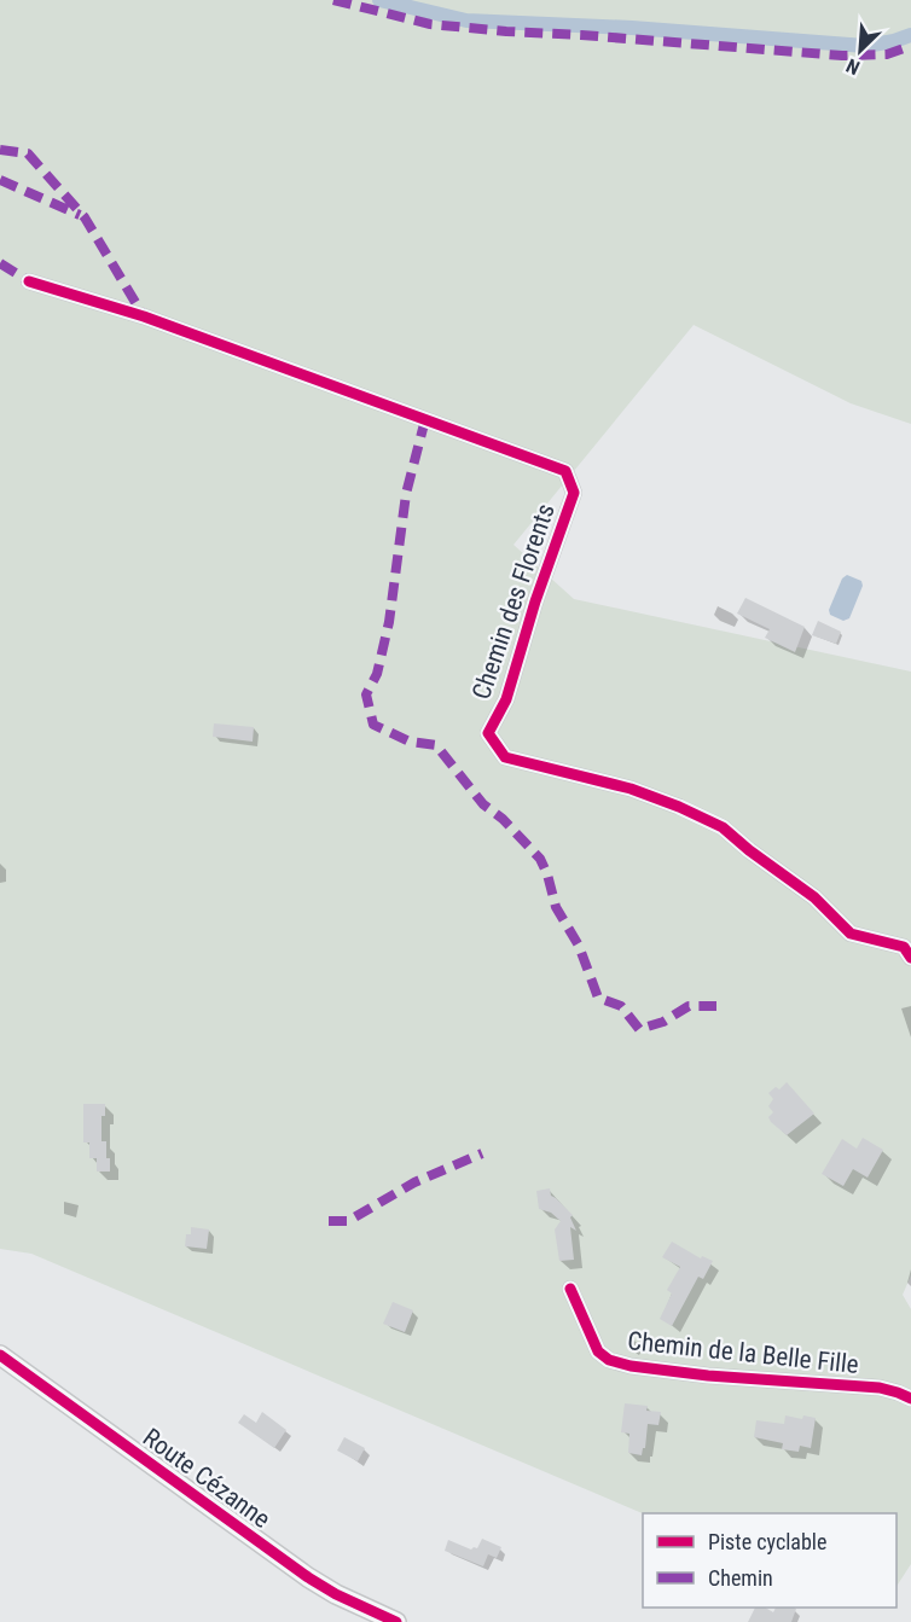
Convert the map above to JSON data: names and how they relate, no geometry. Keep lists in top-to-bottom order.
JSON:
{
  "streets": {
    "street": ["Chemin des Florents", "Chemin de la Belle Fille", "Route Cézanne"]
  },
  "legend": ["Piste cyclable", "Chemin"],
  "north": "bottom left"
}
